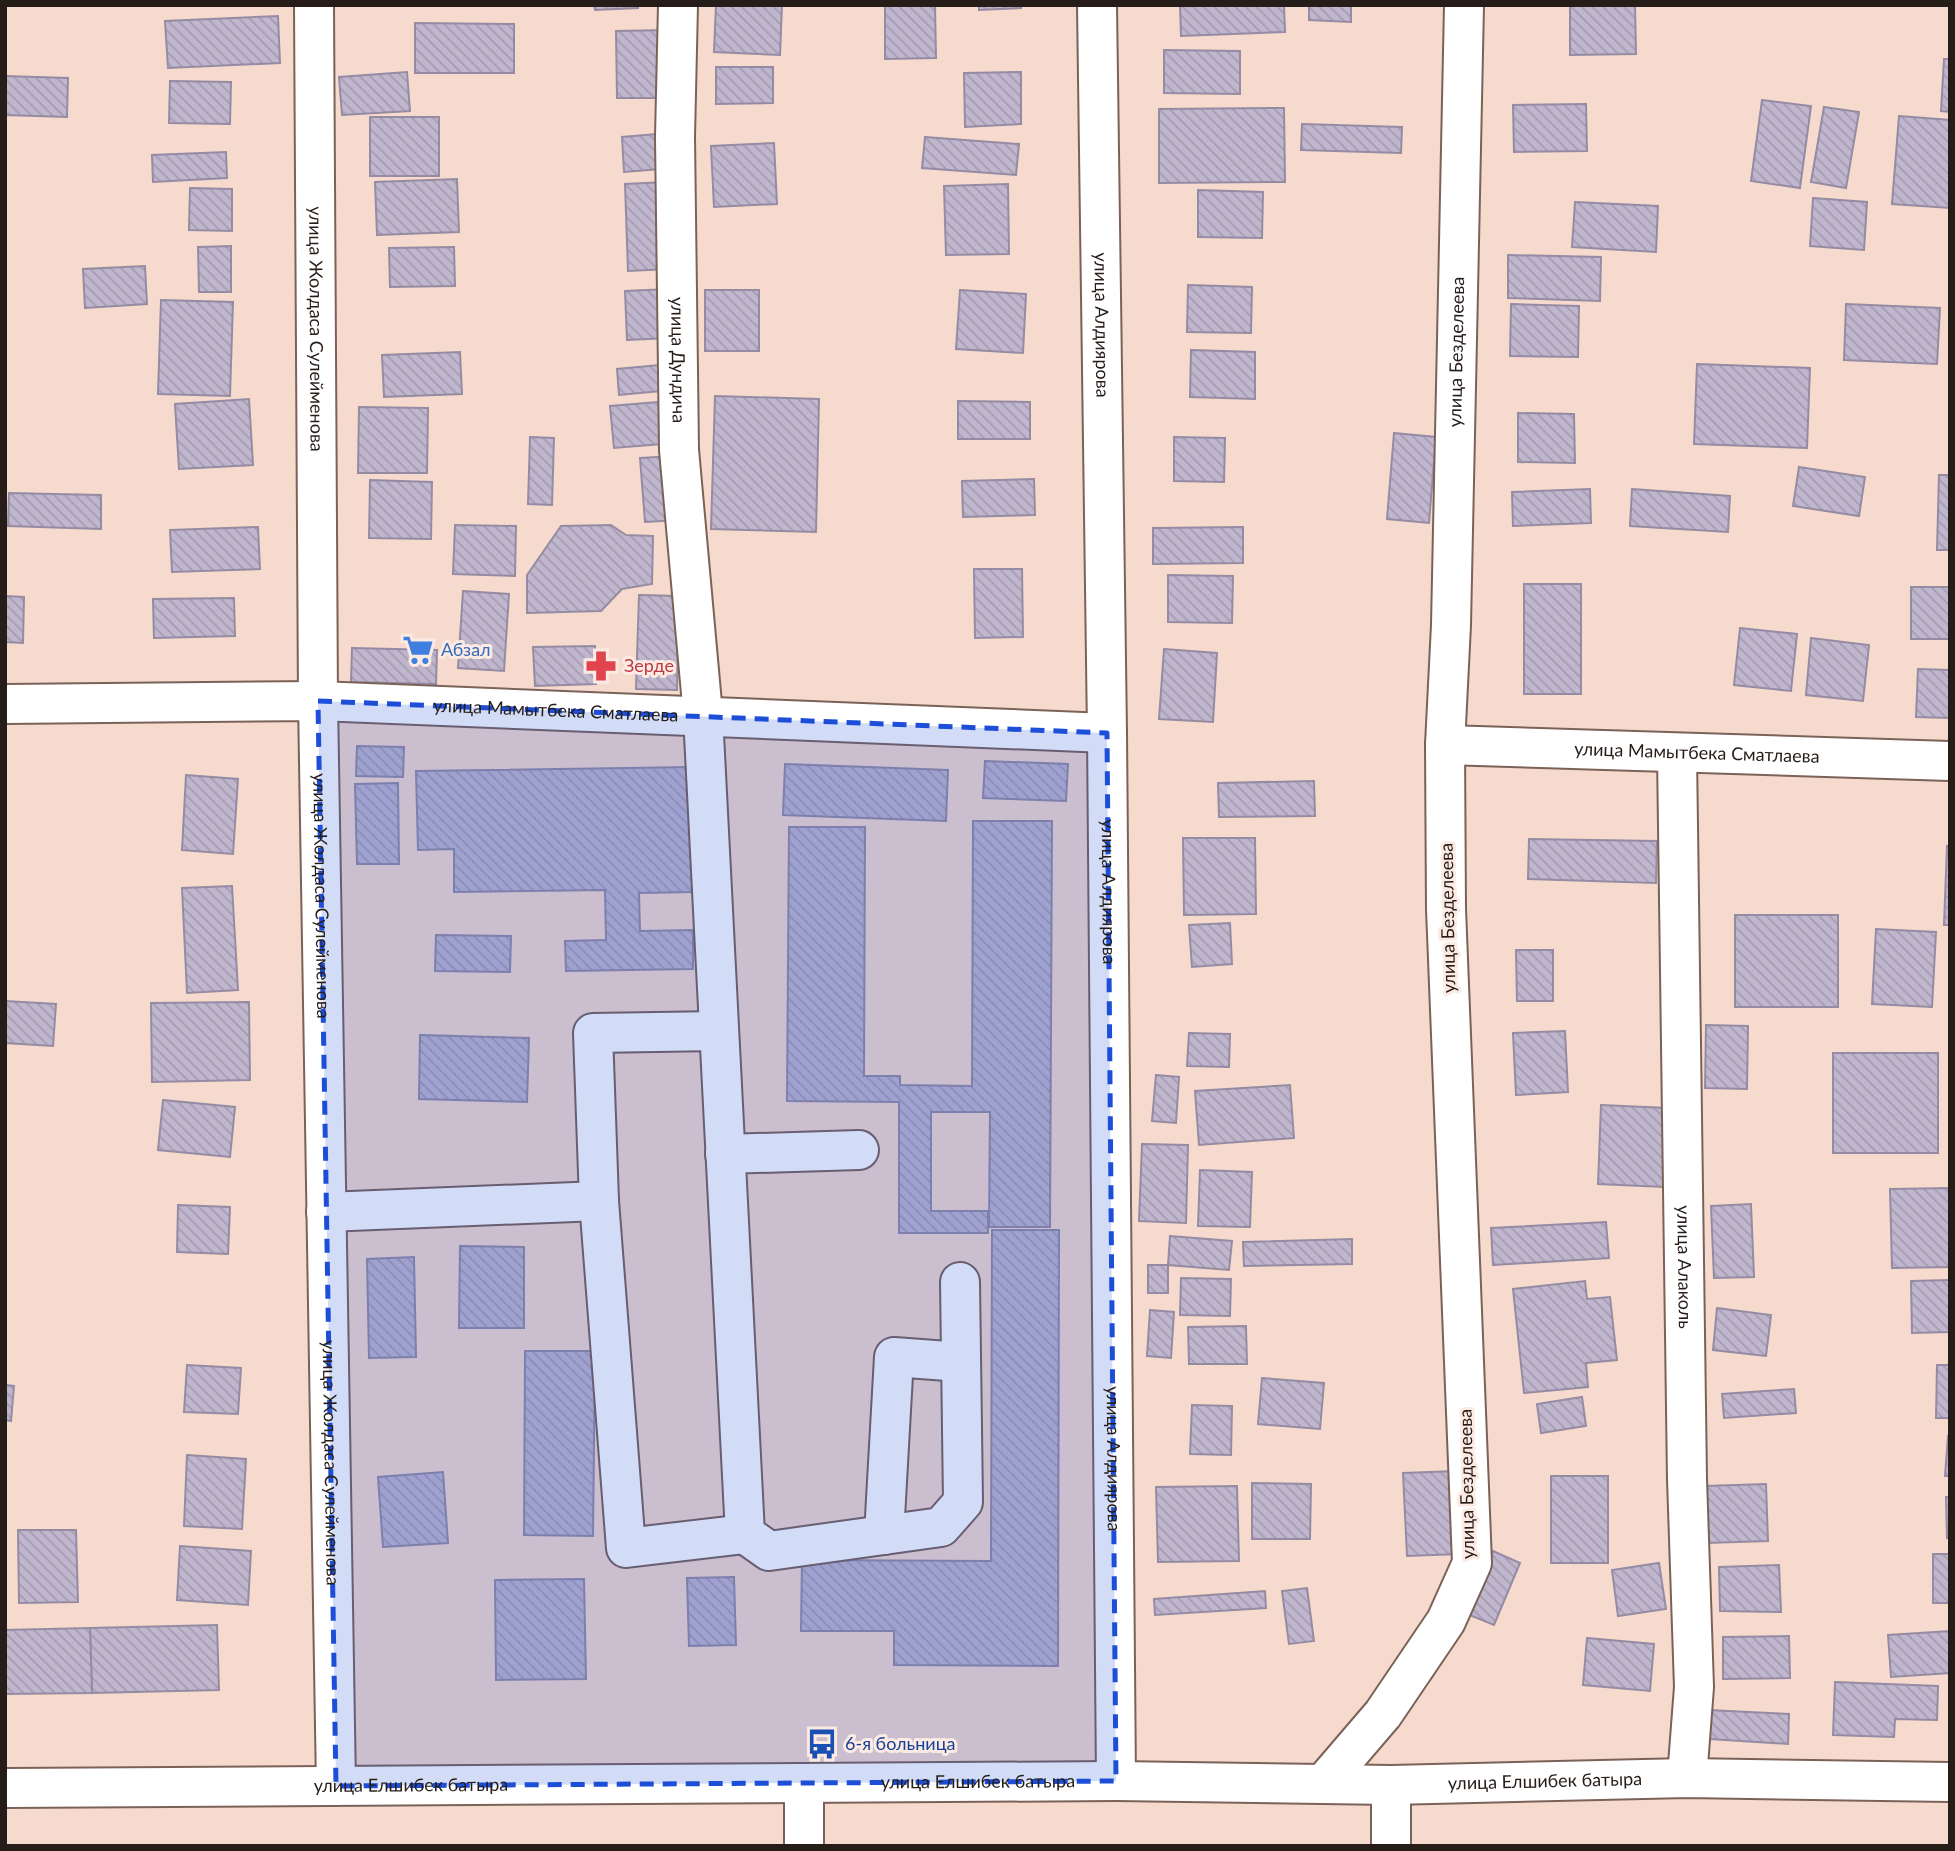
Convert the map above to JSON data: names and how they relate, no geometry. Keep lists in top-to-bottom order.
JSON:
{
  "streets": {
    "street": [
      "улица Алдиярова",
      "улица Жолдаса Сулейменова",
      "улица Безделеева",
      "улица Дундича",
      "улица Мамытбека Сматлаева",
      "улица Алаколь",
      "улица Елшибек батыра"
    ]
  },
  "crossings": [
    ["улица Алдиярова", "улица Мамытбека Сматлаева"],
    ["улица Алдиярова", "улица Елшибек батыра"],
    ["улица Жолдаса Сулейменова", "улица Мамытбека Сматлаева"],
    ["улица Жолдаса Сулейменова", "улица Елшибек батыра"],
    ["улица Безделеева", "улица Мамытбека Сматлаева"],
    ["улица Безделеева", "улица Елшибек батыра"],
    ["улица Дундича", "улица Мамытбека Сматлаева"],
    ["улица Мамытбека Сматлаева", "улица Алаколь"],
    ["улица Алаколь", "улица Елшибек батыра"]
  ],
  "places": {
    "supermarket": ["Абзал"],
    "pharmacy": ["Зерде"],
    "bus stop": ["6-я больница"]
  }
}
